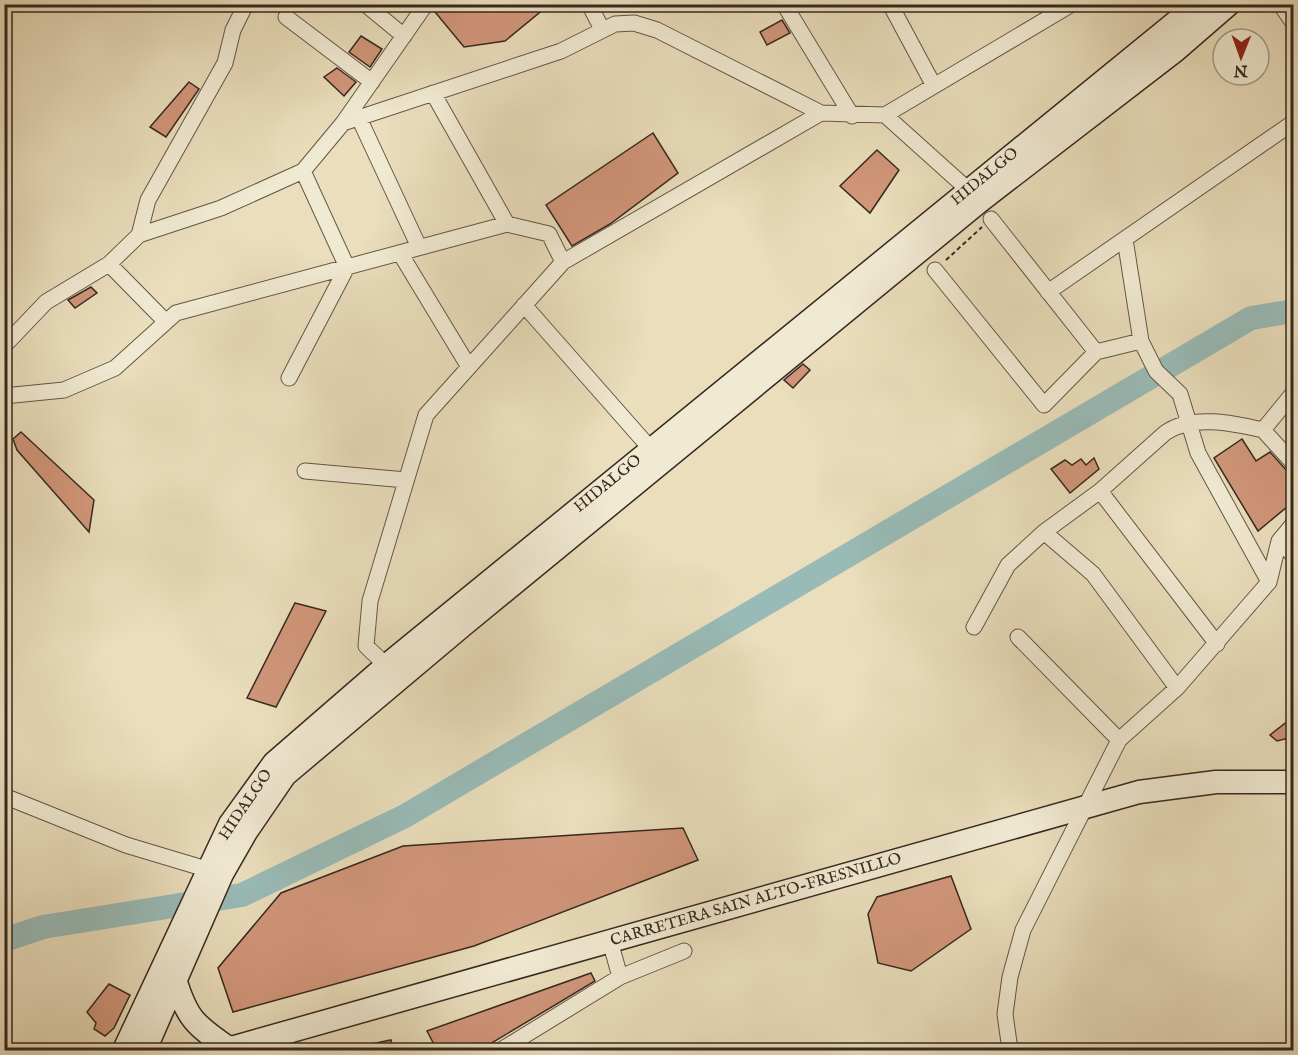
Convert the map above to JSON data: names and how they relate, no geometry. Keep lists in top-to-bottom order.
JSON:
{
  "streets": {
    "main road": ["HIDALGO"]
  },
  "north": "bottom"
}
